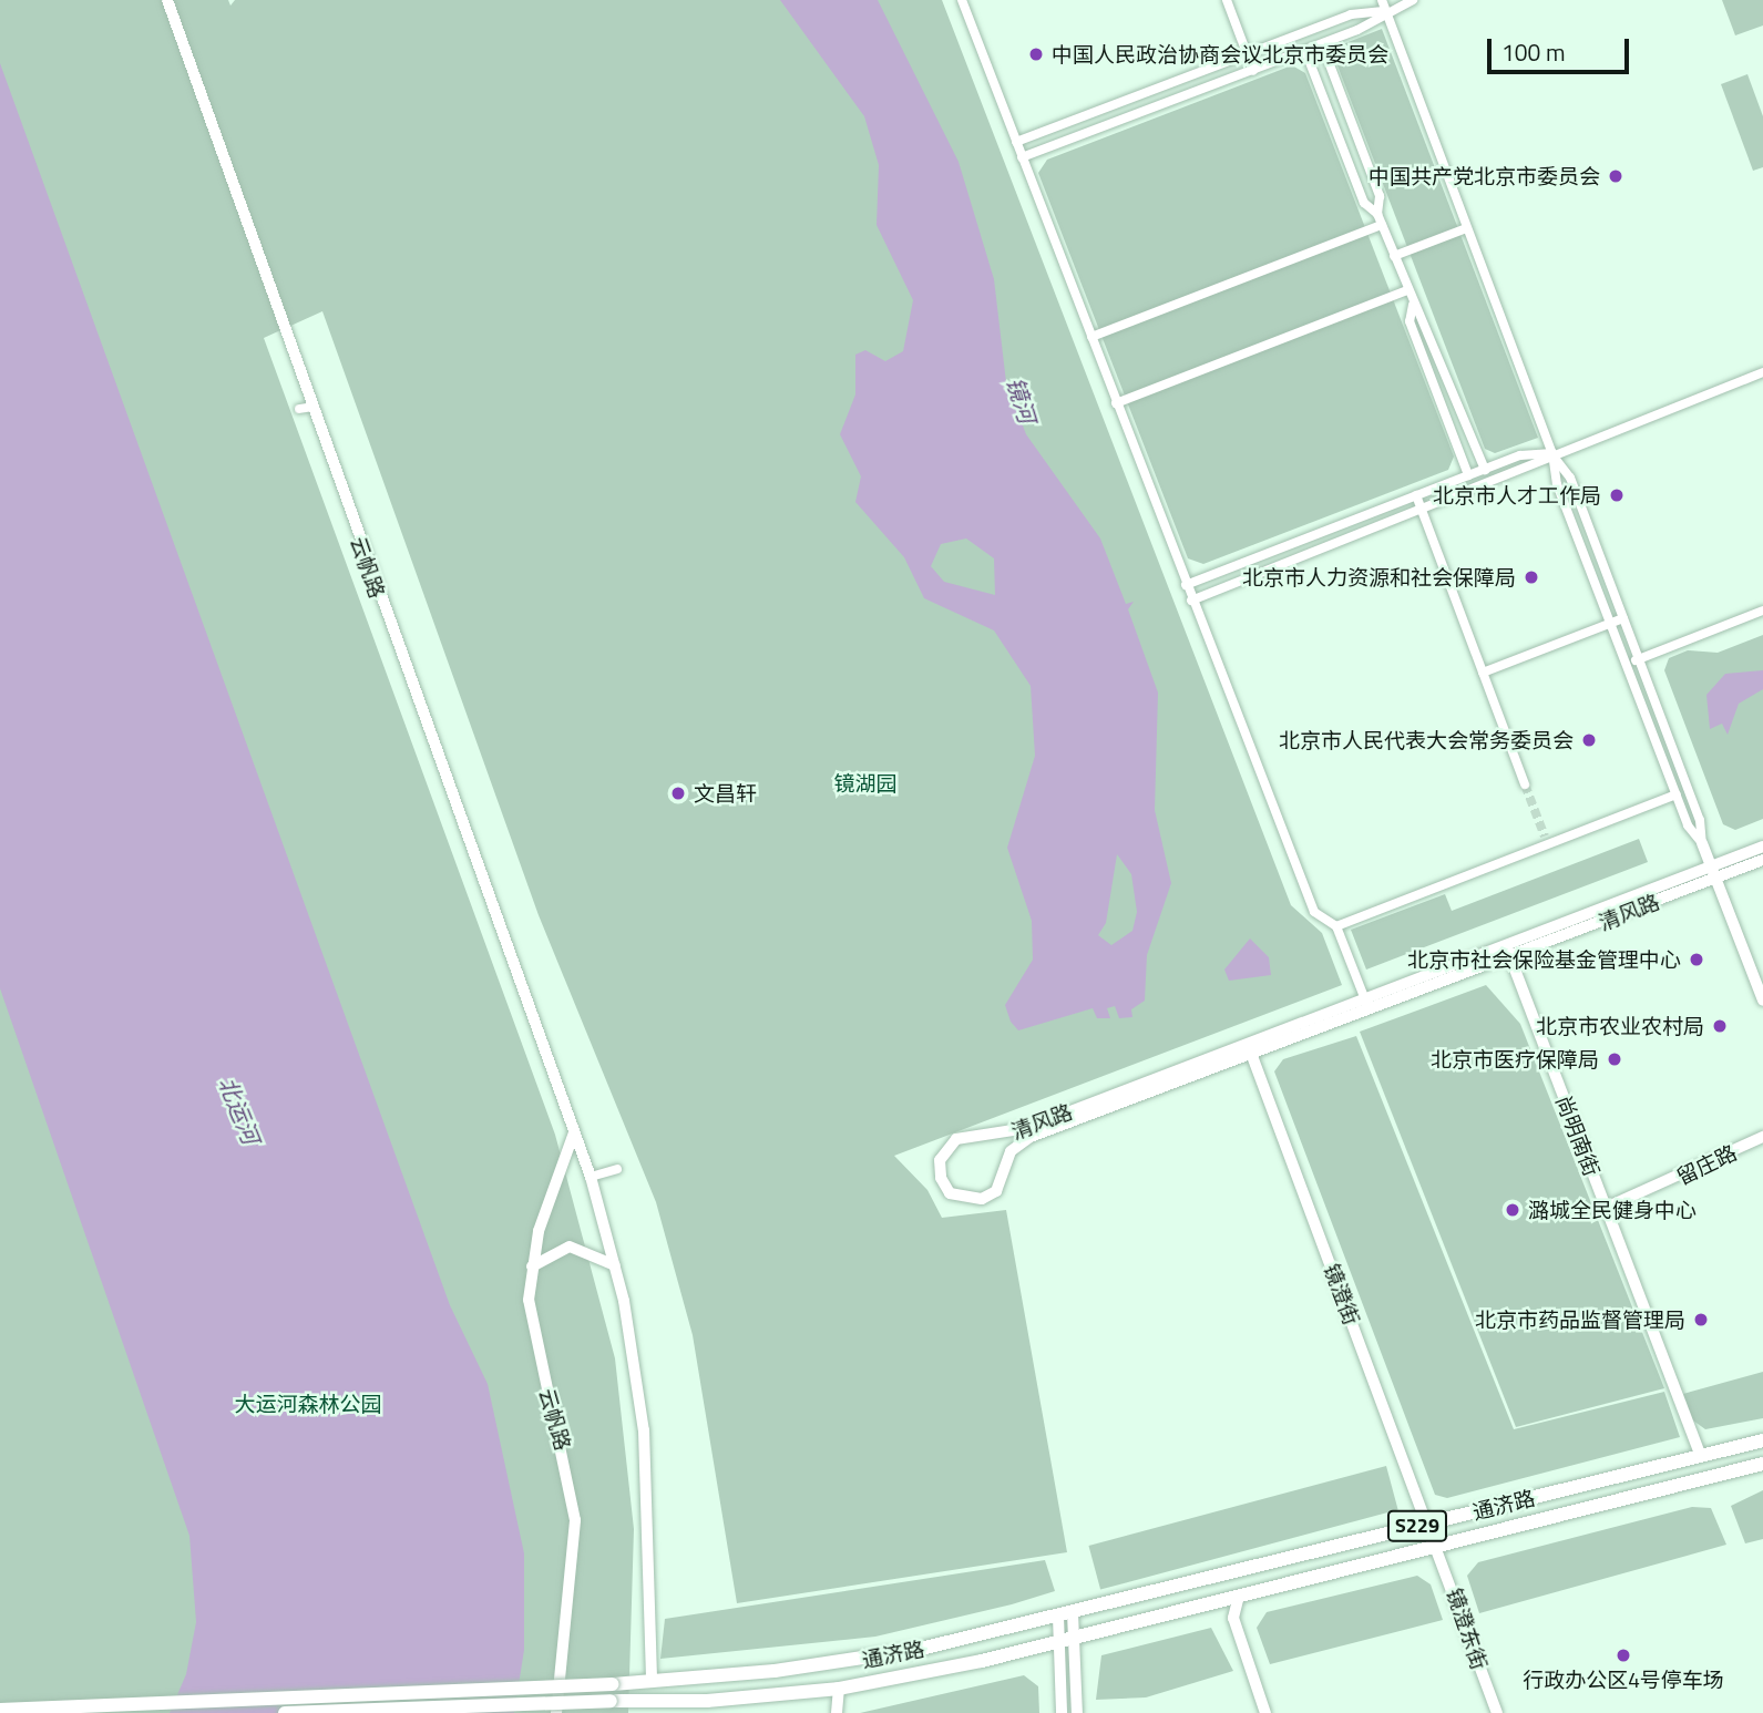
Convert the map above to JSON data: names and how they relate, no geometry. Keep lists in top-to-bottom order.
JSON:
{
  "streets": {
    "main road": ["通济路", "S229"],
    "street": [
      "云帆路",
      "清风路",
      "尚明南街",
      "留庄路",
      "镜澄街",
      "镜澄东街"
    ]
  },
  "crossings": [
    ["云帆路", "通济路"],
    ["清风路", "尚明南街"],
    ["清风路", "镜澄街"],
    ["尚明南街", "留庄路"],
    ["尚明南街", "通济路"],
    ["镜澄街", "通济路"],
    ["镜澄街", "镜澄东街"],
    ["通济路", "镜澄东街"]
  ],
  "water": ["镜河", "北运河"],
  "parks": ["镜湖园", "大运河森林公园"],
  "places": [
    "中国人民政治协商会议北京市委员会",
    "中国共产党北京市委员会",
    "北京市人才工作局",
    "北京市人力资源和社会保障局",
    "北京市人民代表大会常务委员会",
    "文昌轩",
    "北京市社会保险基金管理中心",
    "北京市农业农村局",
    "北京市医疗保障局",
    "潞城全民健身中心",
    "北京市药品监督管理局",
    "行政办公区4号停车场"
  ],
  "scale_bar": "100 m"
}
